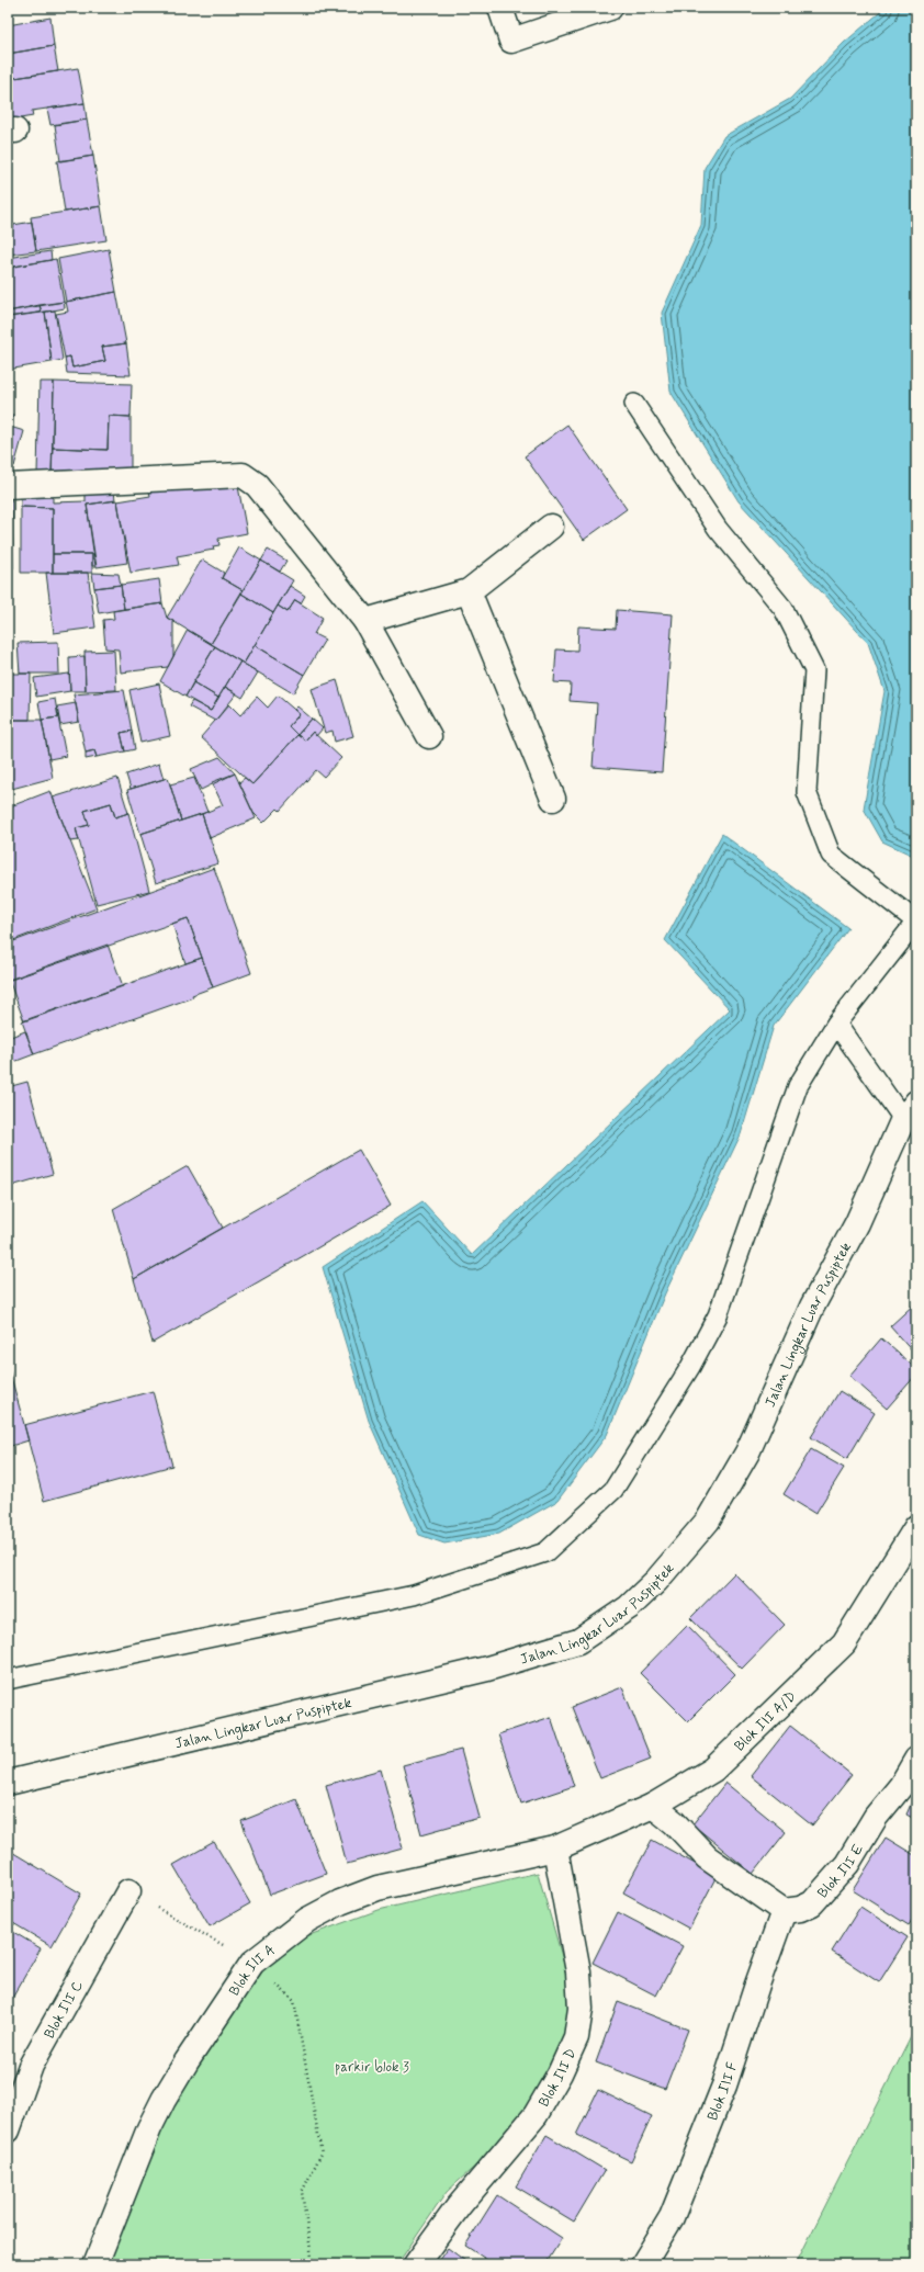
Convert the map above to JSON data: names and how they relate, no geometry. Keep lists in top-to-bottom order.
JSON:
{
  "streets": {
    "street": [
      "Jalan Lingkar Luar Puspiptek",
      "Blok III A/D",
      "Blok III E",
      "Blok III A",
      "Blok III C",
      "Blok III D",
      "Blok III F"
    ]
  },
  "crossings": [
    ["Blok III A/D", "Blok III A"],
    ["Blok III A/D", "Blok III D"],
    ["Blok III E", "Blok III F"],
    ["Blok III A", "Blok III D"]
  ],
  "parks": ["parkir blok 3"]
}
